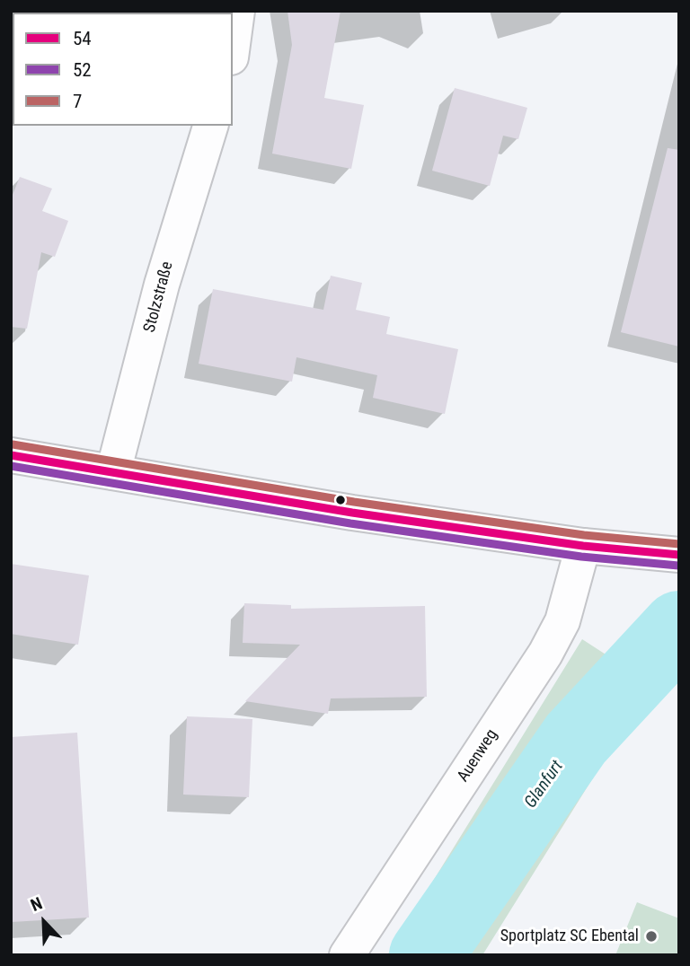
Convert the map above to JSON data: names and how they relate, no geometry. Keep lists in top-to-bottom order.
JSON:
{
  "streets": {
    "street": ["Stolzstraße", "Auenweg"]
  },
  "water": ["Glanfurt"],
  "places": ["Sportplatz SC Ebental"],
  "lines": ["transit line 7", "transit line 54", "transit line 52"],
  "legend": ["54", "52", "7"],
  "north": "top left"
}
